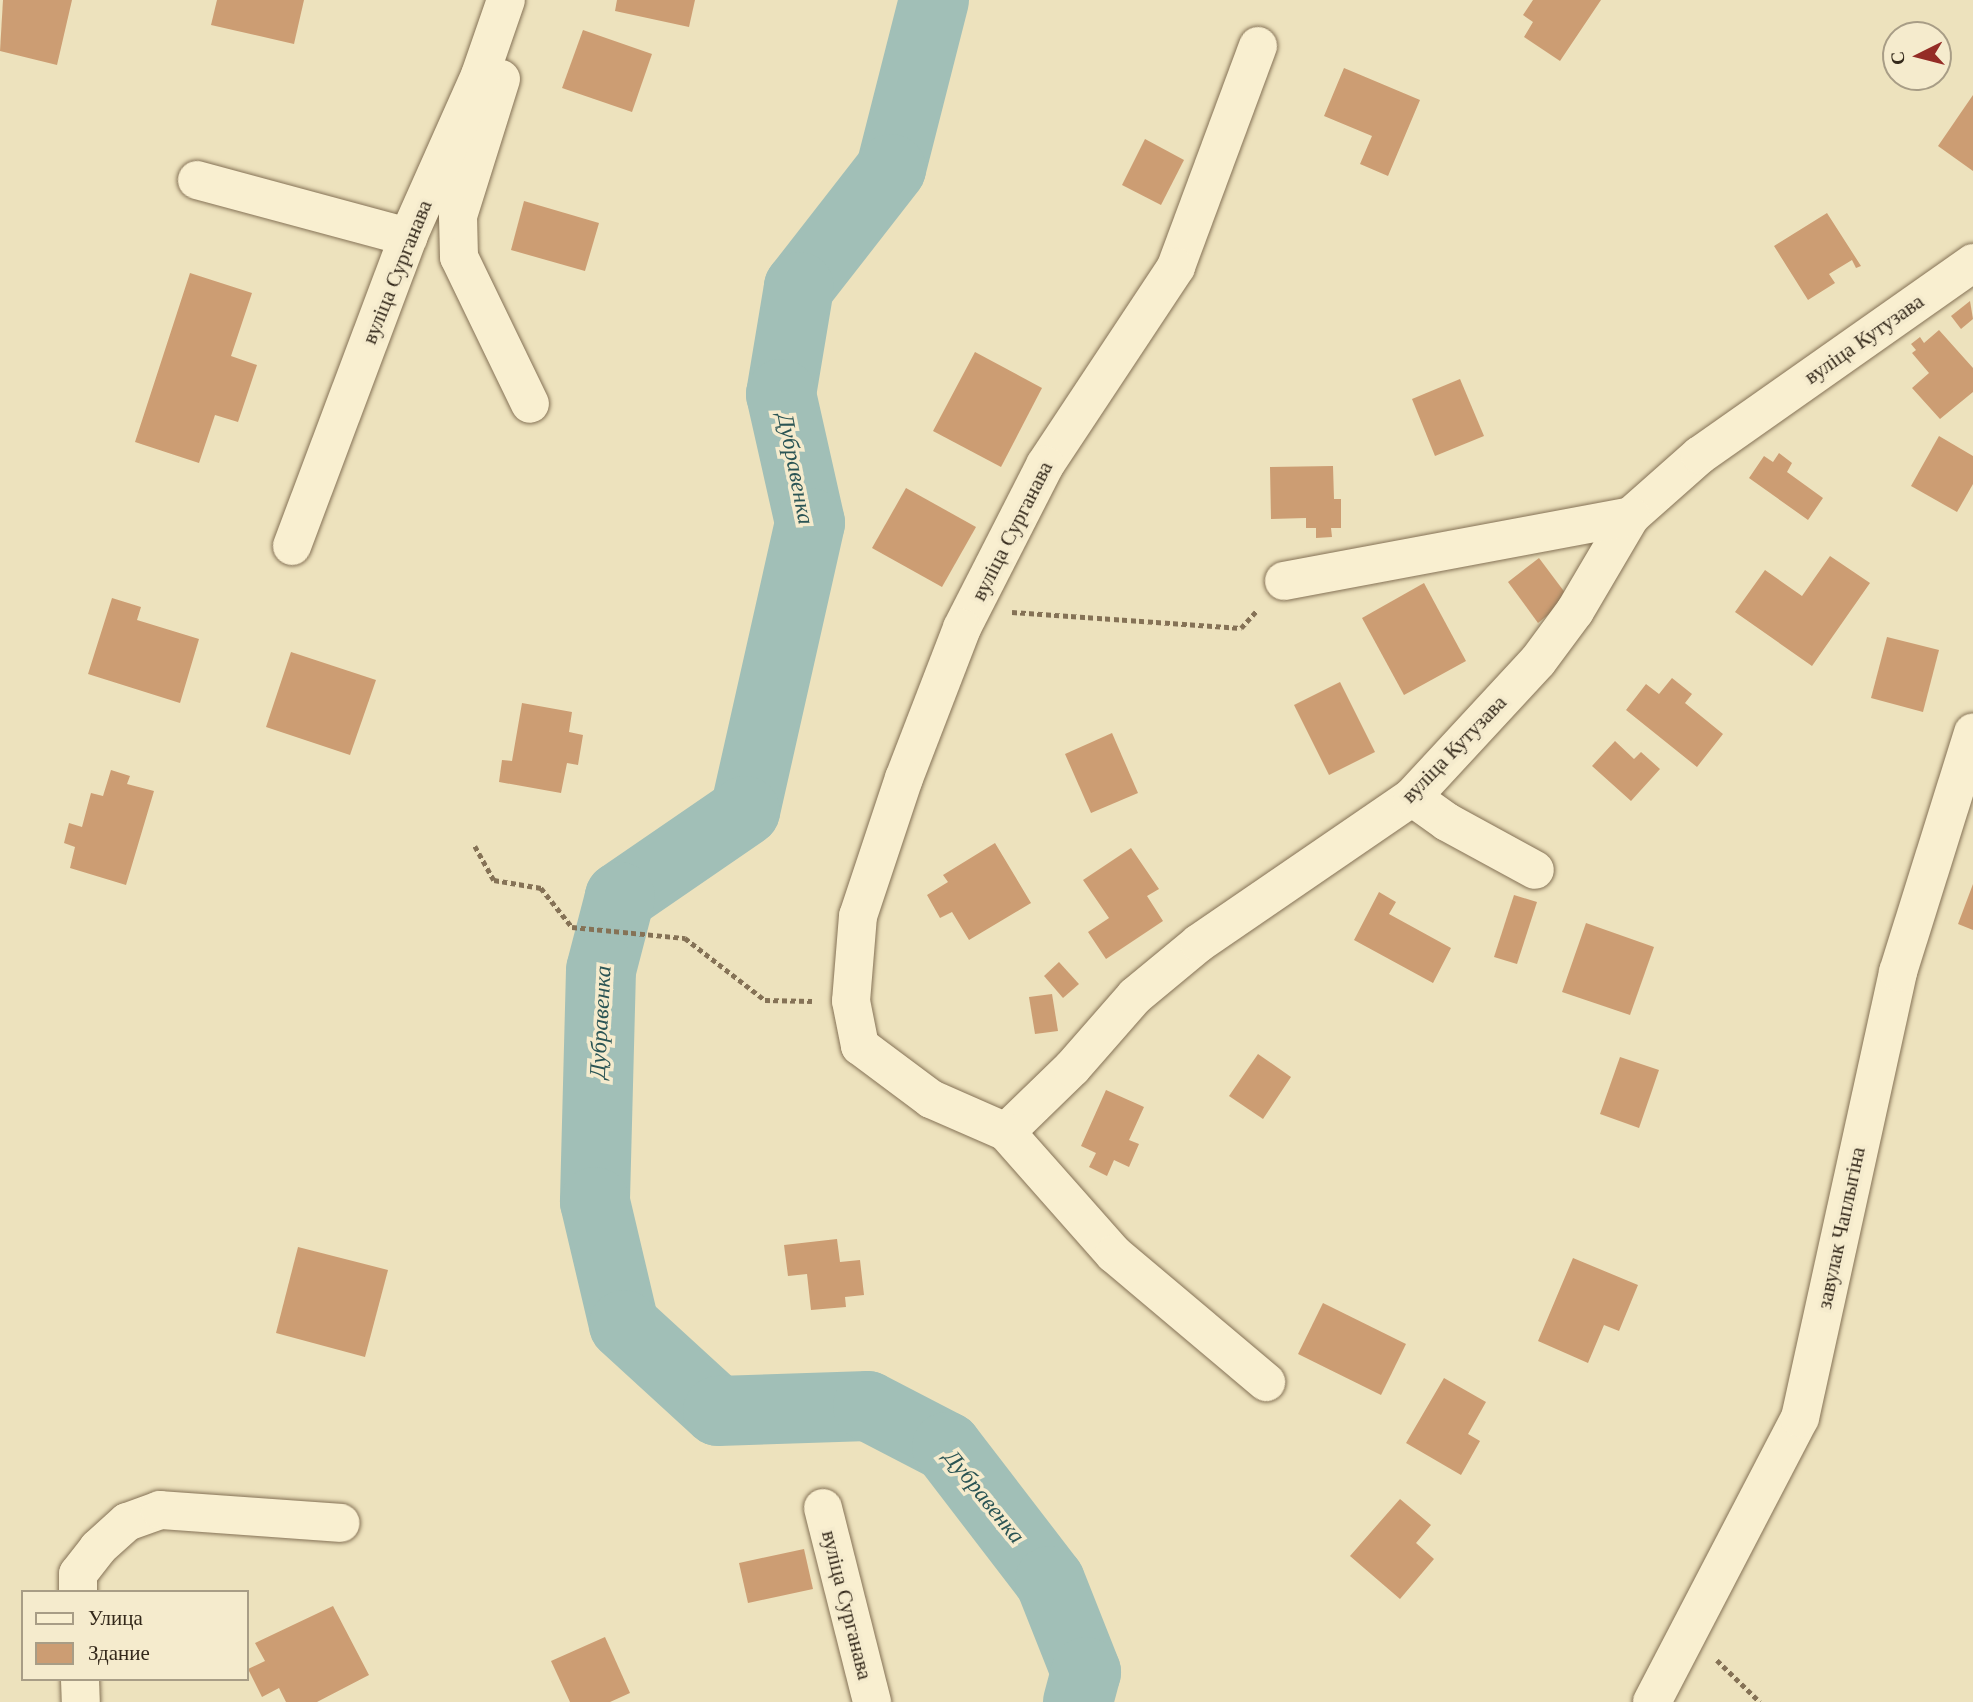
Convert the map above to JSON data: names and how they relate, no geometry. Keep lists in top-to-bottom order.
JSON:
{
  "streets": {
    "street": ["вуліца Сурганава", "вуліца Кутузава", "завулак Чаплыгіна"]
  },
  "crossings": [
    ["вуліца Сурганава", "вуліца Кутузава"]
  ],
  "water": ["Дубравенка"],
  "legend": ["Улица", "Здание"],
  "north": "left"
}
